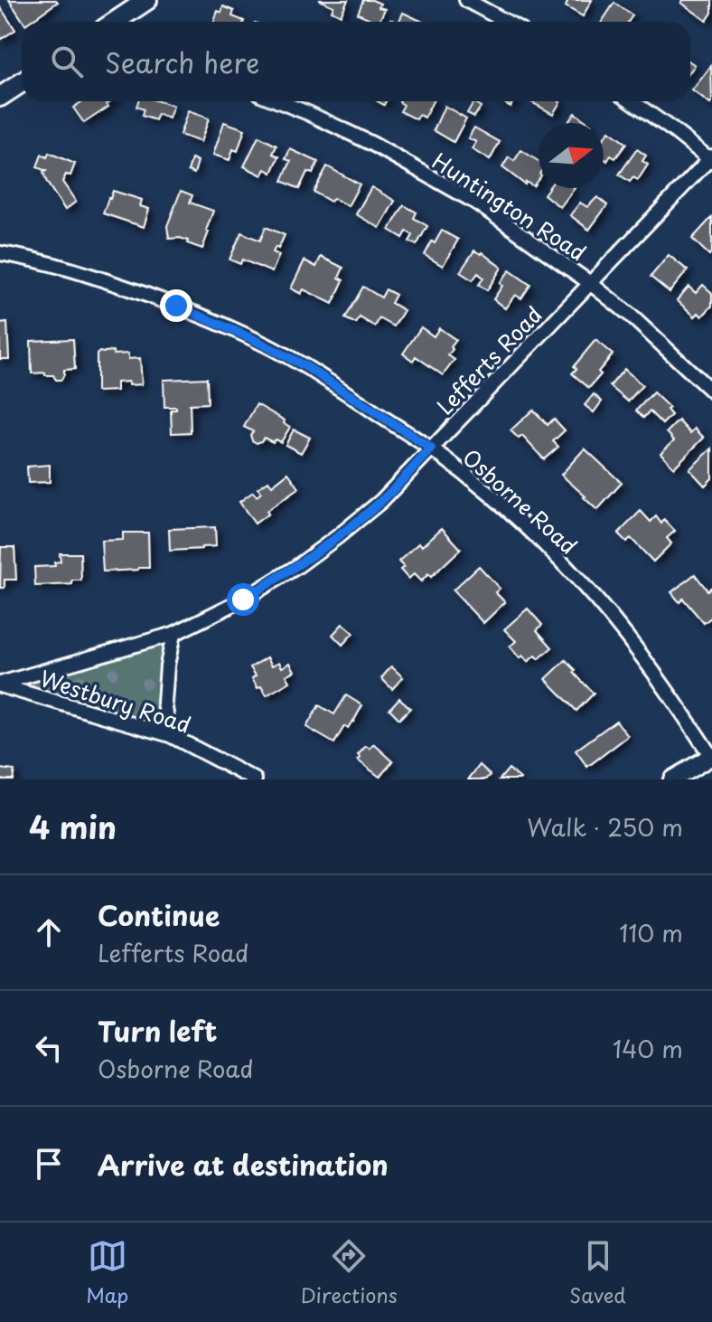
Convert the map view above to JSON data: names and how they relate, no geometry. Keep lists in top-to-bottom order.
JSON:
{
  "streets": {
    "street": [
      "Huntington Road",
      "Lefferts Road",
      "Osborne Road",
      "Westbury Road"
    ]
  },
  "crossings": [
    ["Huntington Road", "Lefferts Road"],
    ["Lefferts Road", "Osborne Road"],
    ["Lefferts Road", "Westbury Road"]
  ],
  "north": "right",
  "page": {
    "search": "Search here",
    "heading": ["4 min", "Walk · 250 m"],
    "list": [
      ["Continue", "Lefferts Road", "110 m"],
      ["Turn left", "Osborne Road", "140 m"],
      "Arrive at destination"
    ],
    "nav": ["Map", "Directions", "Saved"]
  }
}
